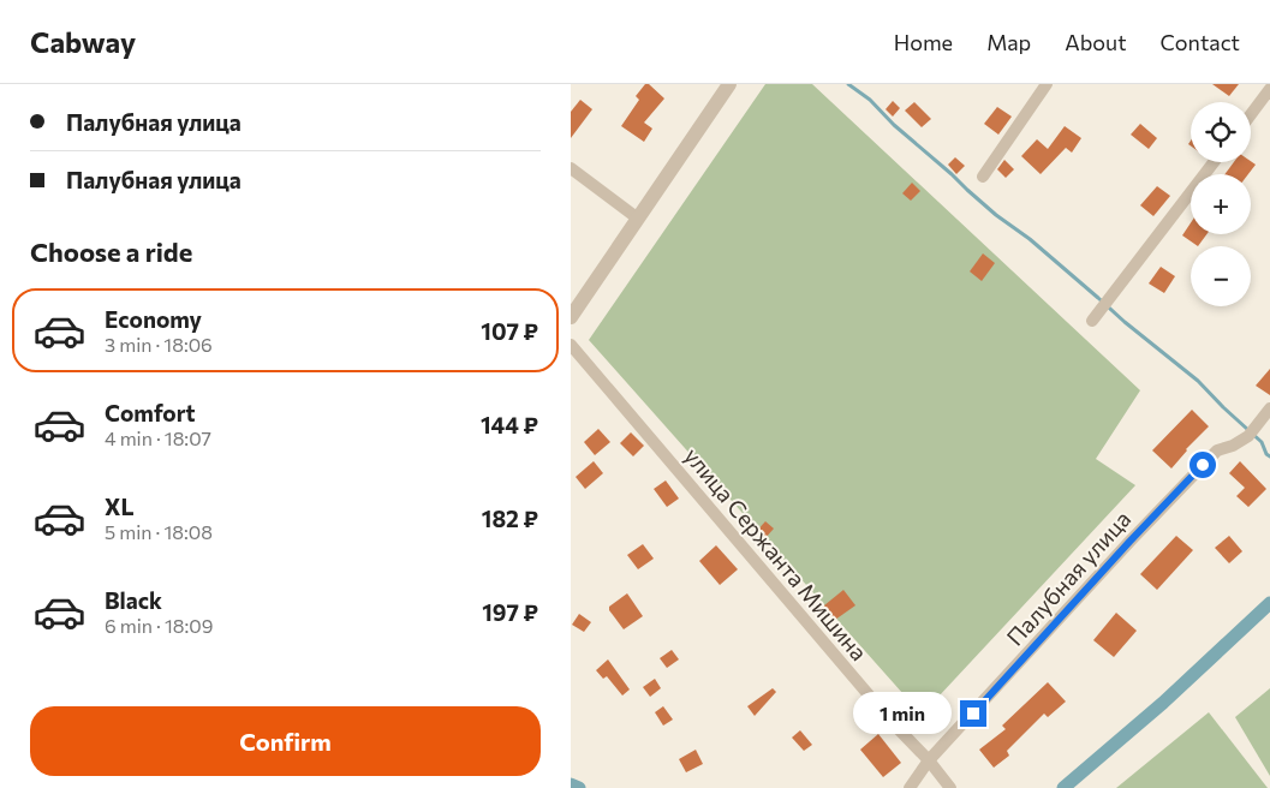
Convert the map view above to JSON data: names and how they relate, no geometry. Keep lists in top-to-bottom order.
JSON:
{
  "streets": {
    "street": ["улица Сержанта Мишина", "Палубная улица"]
  },
  "crossings": [
    ["улица Сержанта Мишина", "Палубная улица"]
  ],
  "page": {
    "header": "Cabway",
    "nav": [
      "Home",
      "Map",
      "About",
      "Contact"
    ],
    "banner": ["Палубная улица", "Палубная улица"],
    "map_buttons": ["+", "−"],
    "heading": "Choose a ride",
    "list": [
      {
        "name": "Economy",
        "note": "3 min · 18:06",
        "value": "107 ₽"
      },
      {
        "name": "Comfort",
        "note": "4 min · 18:07",
        "value": "144 ₽"
      },
      {
        "name": "XL",
        "note": "5 min · 18:08",
        "value": "182 ₽"
      },
      {
        "name": "Black",
        "note": "6 min · 18:09",
        "value": "197 ₽"
      }
    ],
    "bubble": "1 min",
    "buttons": "Confirm"
  }
}
